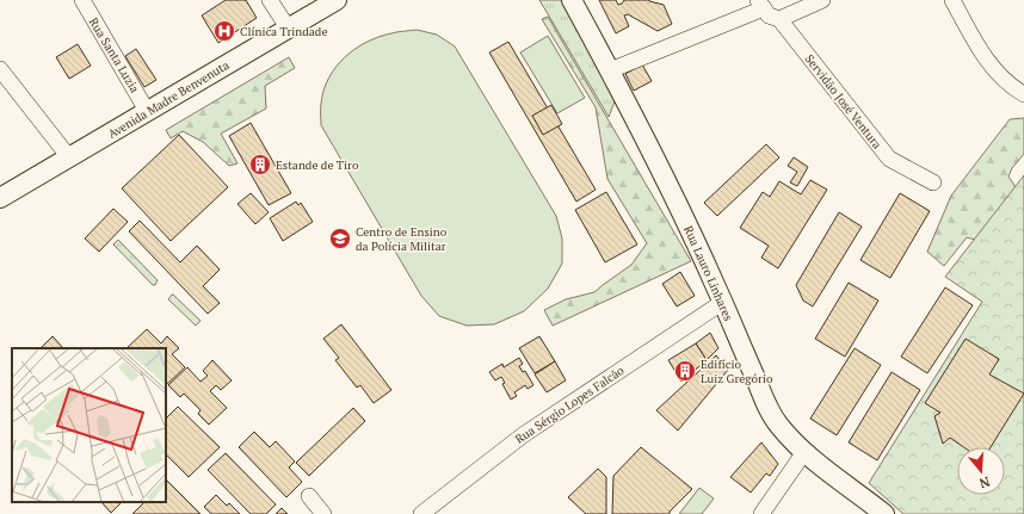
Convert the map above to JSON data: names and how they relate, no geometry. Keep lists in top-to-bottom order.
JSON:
{
  "streets": {
    "main road": ["Avenida Madre Benvenuta", "Rua Lauro Linhares"],
    "street": ["Rua Santa Luzia", "Servidão José Ventura", "Rua Sérgio Lopes Falcão"]
  },
  "crossings": [
    ["Rua Santa Luzia", "Avenida Madre Benvenuta"],
    ["Servidão José Ventura", "Rua Lauro Linhares"],
    ["Rua Lauro Linhares", "Rua Sérgio Lopes Falcão"]
  ],
  "places": {
    "hospital": ["Clínica Trindade"],
    "building": ["Estande de Tiro", "Edifício Luiz Gregório"],
    "school or university": ["Centro de Ensino da Polícia Militar"]
  },
  "north": "bottom"
}
